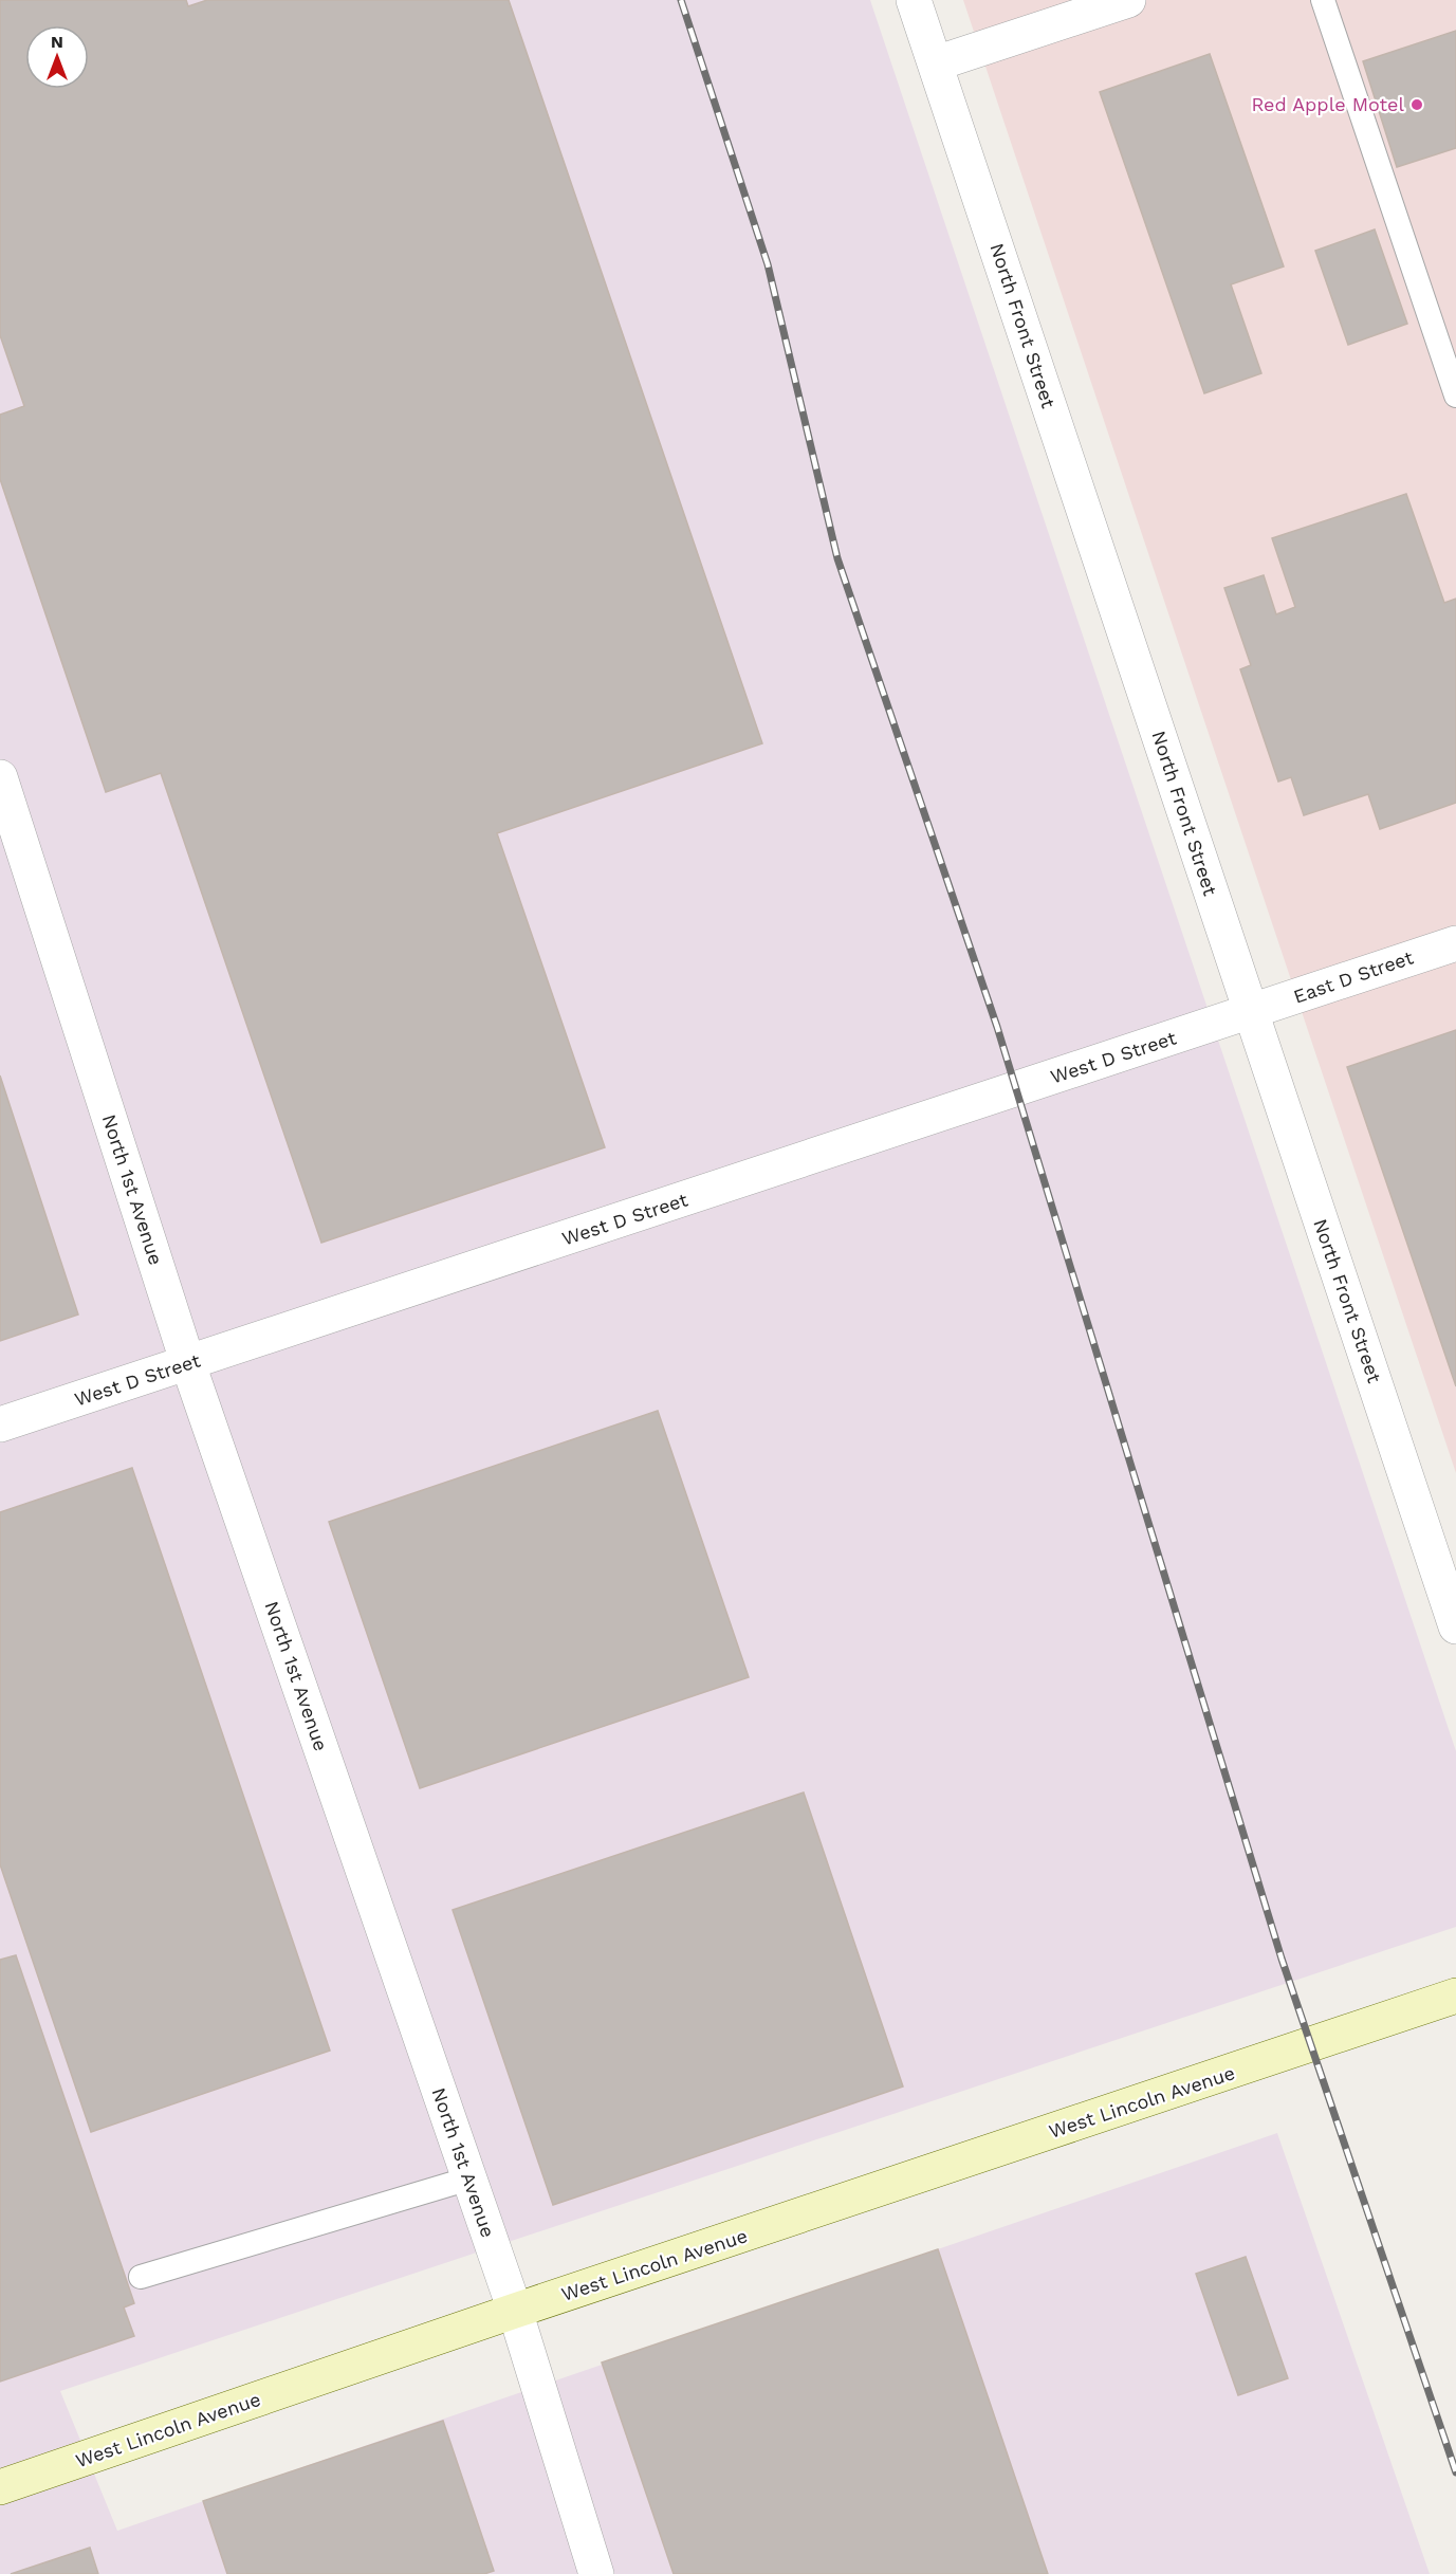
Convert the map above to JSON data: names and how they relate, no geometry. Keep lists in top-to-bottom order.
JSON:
{
  "streets": {
    "street": [
      "North Front Street",
      "East D Street",
      "West D Street",
      "North 1st Avenue",
      "West Lincoln Avenue"
    ]
  },
  "crossings": [
    ["North Front Street", "East D Street"],
    ["North Front Street", "West D Street"],
    ["East D Street", "West D Street"],
    ["West D Street", "North 1st Avenue"],
    ["North 1st Avenue", "West Lincoln Avenue"]
  ],
  "places": ["Red Apple Motel"],
  "north": "top"
}
